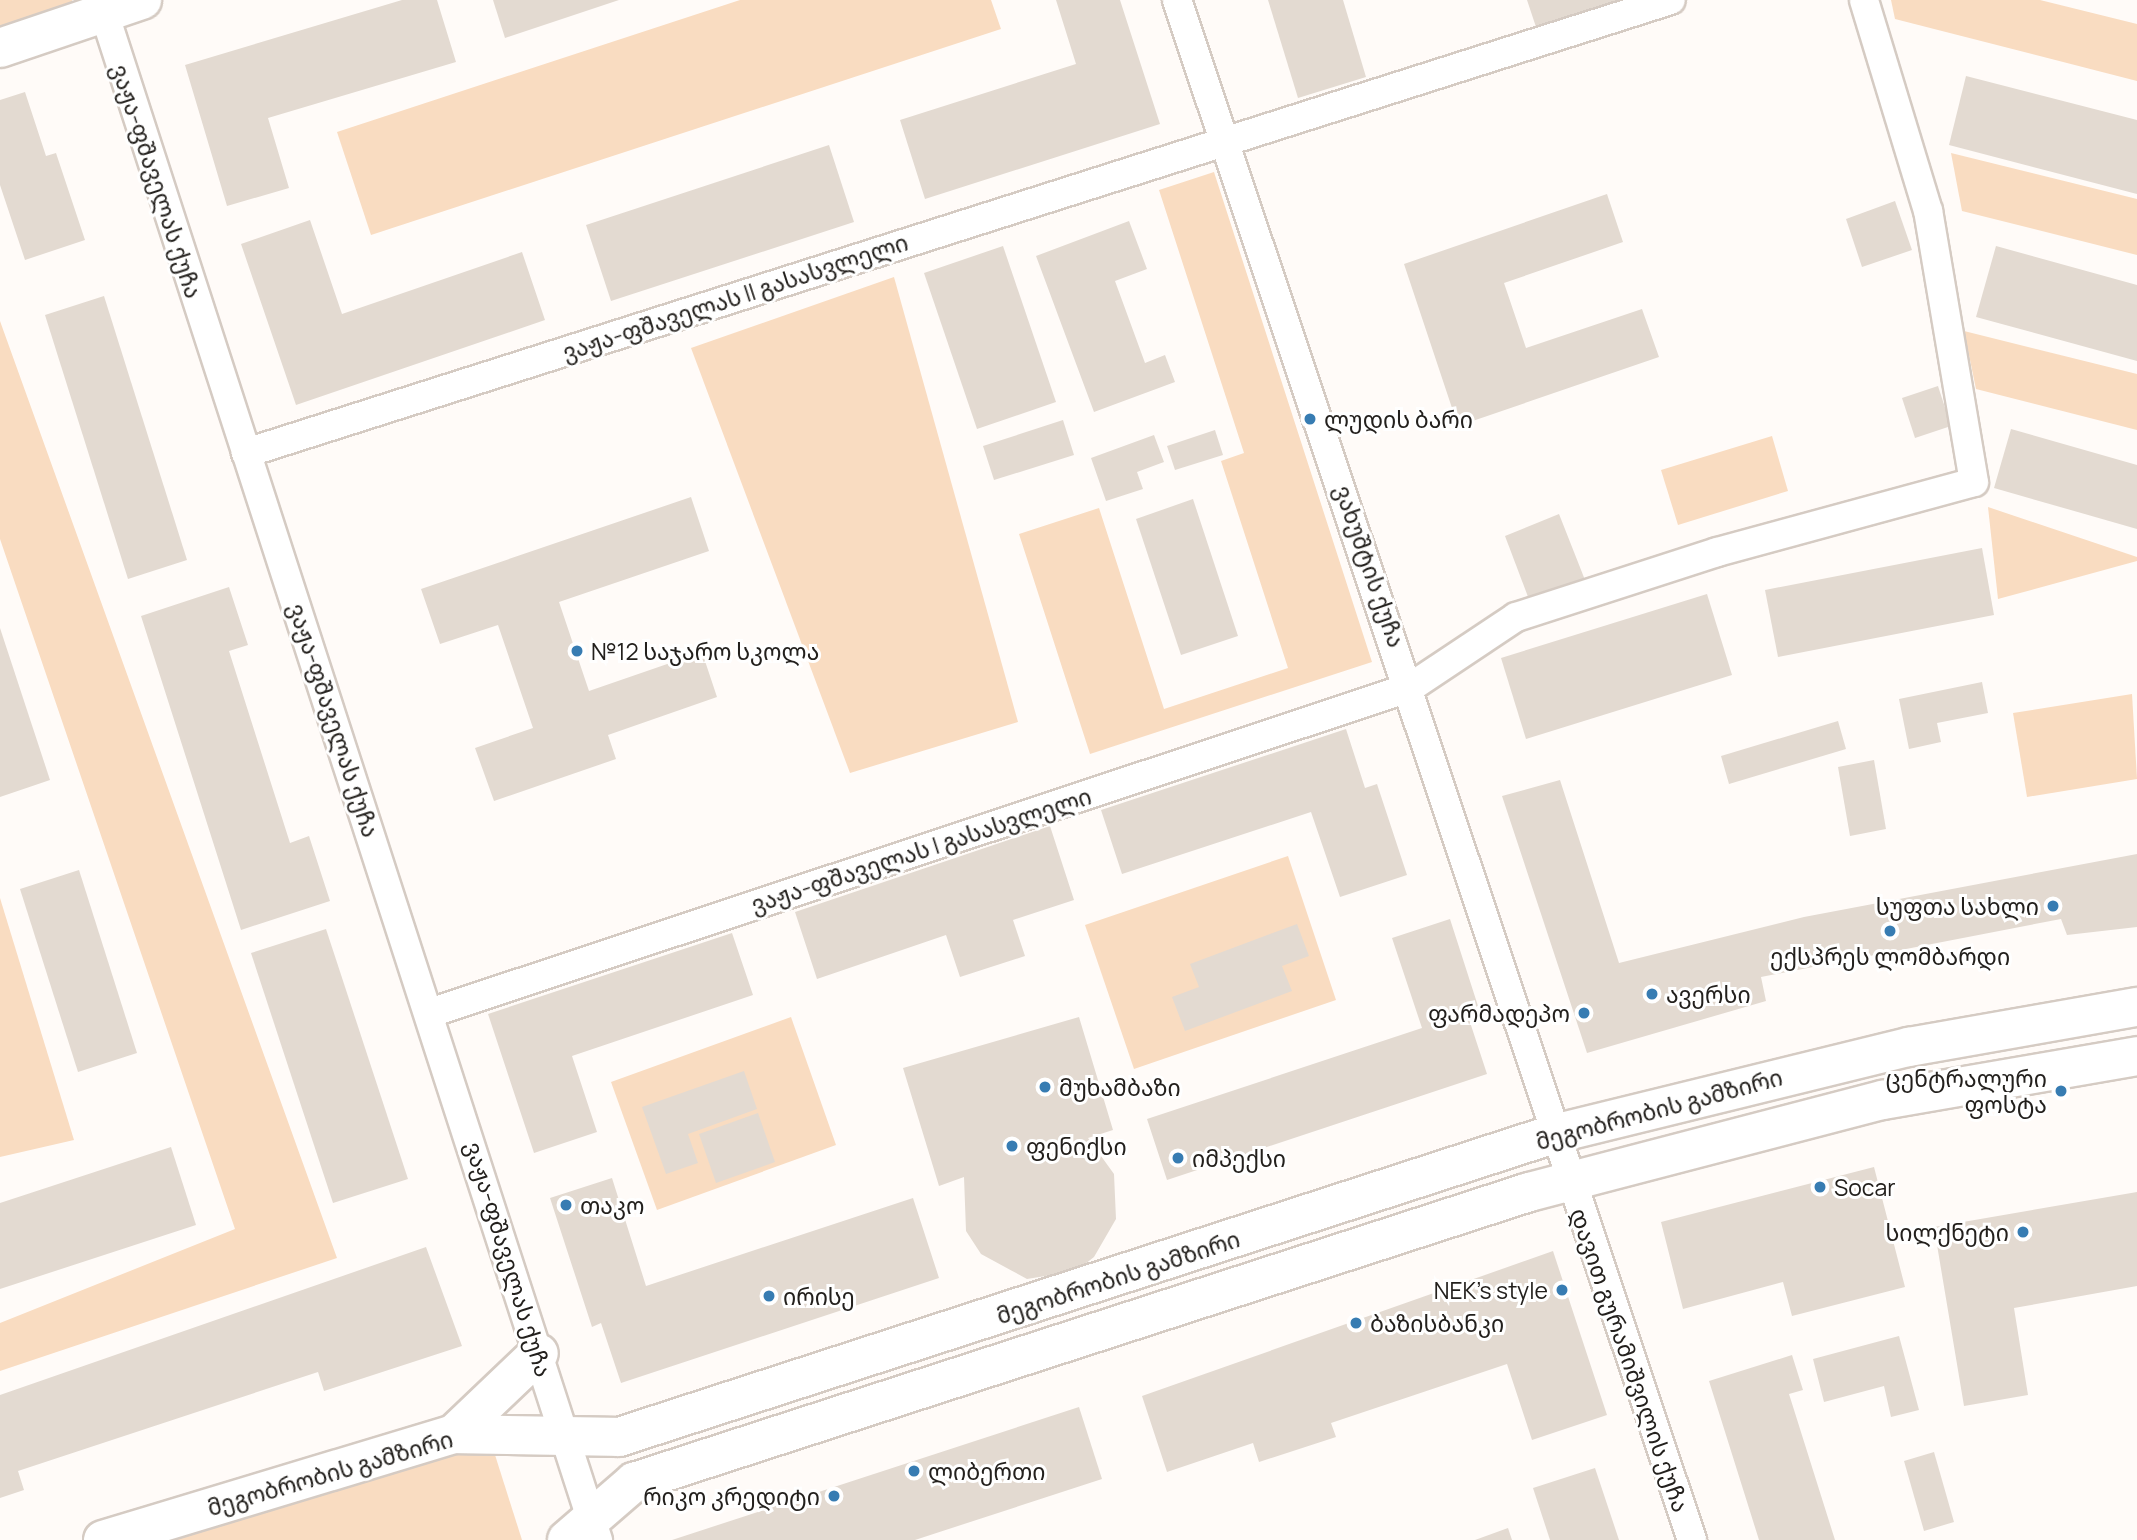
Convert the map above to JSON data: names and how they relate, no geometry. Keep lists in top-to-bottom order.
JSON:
{
  "streets": {
    "main road": ["მეგობრობის გამზირი"],
    "street": [
      "ვაჟა-ფშაველას ქუჩა",
      "ვაჟა-ფშაველას II გასასვლელი",
      "ვახუშტის ქუჩა",
      "ვაჟა-ფშაველას I გასასვლელი",
      "დავით გურამიშვილის ქუჩა"
    ]
  },
  "crossings": [
    ["ვაჟა-ფშაველას ქუჩა", "ვაჟა-ფშაველას II გასასვლელი"],
    ["ვაჟა-ფშაველას ქუჩა", "ვაჟა-ფშაველას I გასასვლელი"],
    ["ვაჟა-ფშაველას ქუჩა", "მეგობრობის გამზირი"],
    ["ვაჟა-ფშაველას II გასასვლელი", "ვახუშტის ქუჩა"],
    ["ვახუშტის ქუჩა", "ვაჟა-ფშაველას I გასასვლელი"],
    ["ვახუშტის ქუჩა", "მეგობრობის გამზირი"],
    ["ვახუშტის ქუჩა", "დავით გურამიშვილის ქუჩა"],
    ["მეგობრობის გამზირი", "დავით გურამიშვილის ქუჩა"]
  ],
  "places": [
    "ლუდის ბარი",
    "№12 საჯარო სკოლა",
    "სუფთა სახლი",
    "ექსპრეს ლომბარდი",
    "ავერსი",
    "ფარმადეპო",
    "მუხამბაზი",
    "ცენტრალური ფოსტა",
    "ფენიქსი",
    "იმპექსი",
    "Socar",
    "თაკო",
    "სილქნეტი",
    "NEK's style",
    "ირისე",
    "ბაზისბანკი",
    "ლიბერთი",
    "რიკო კრედიტი"
  ]
}
